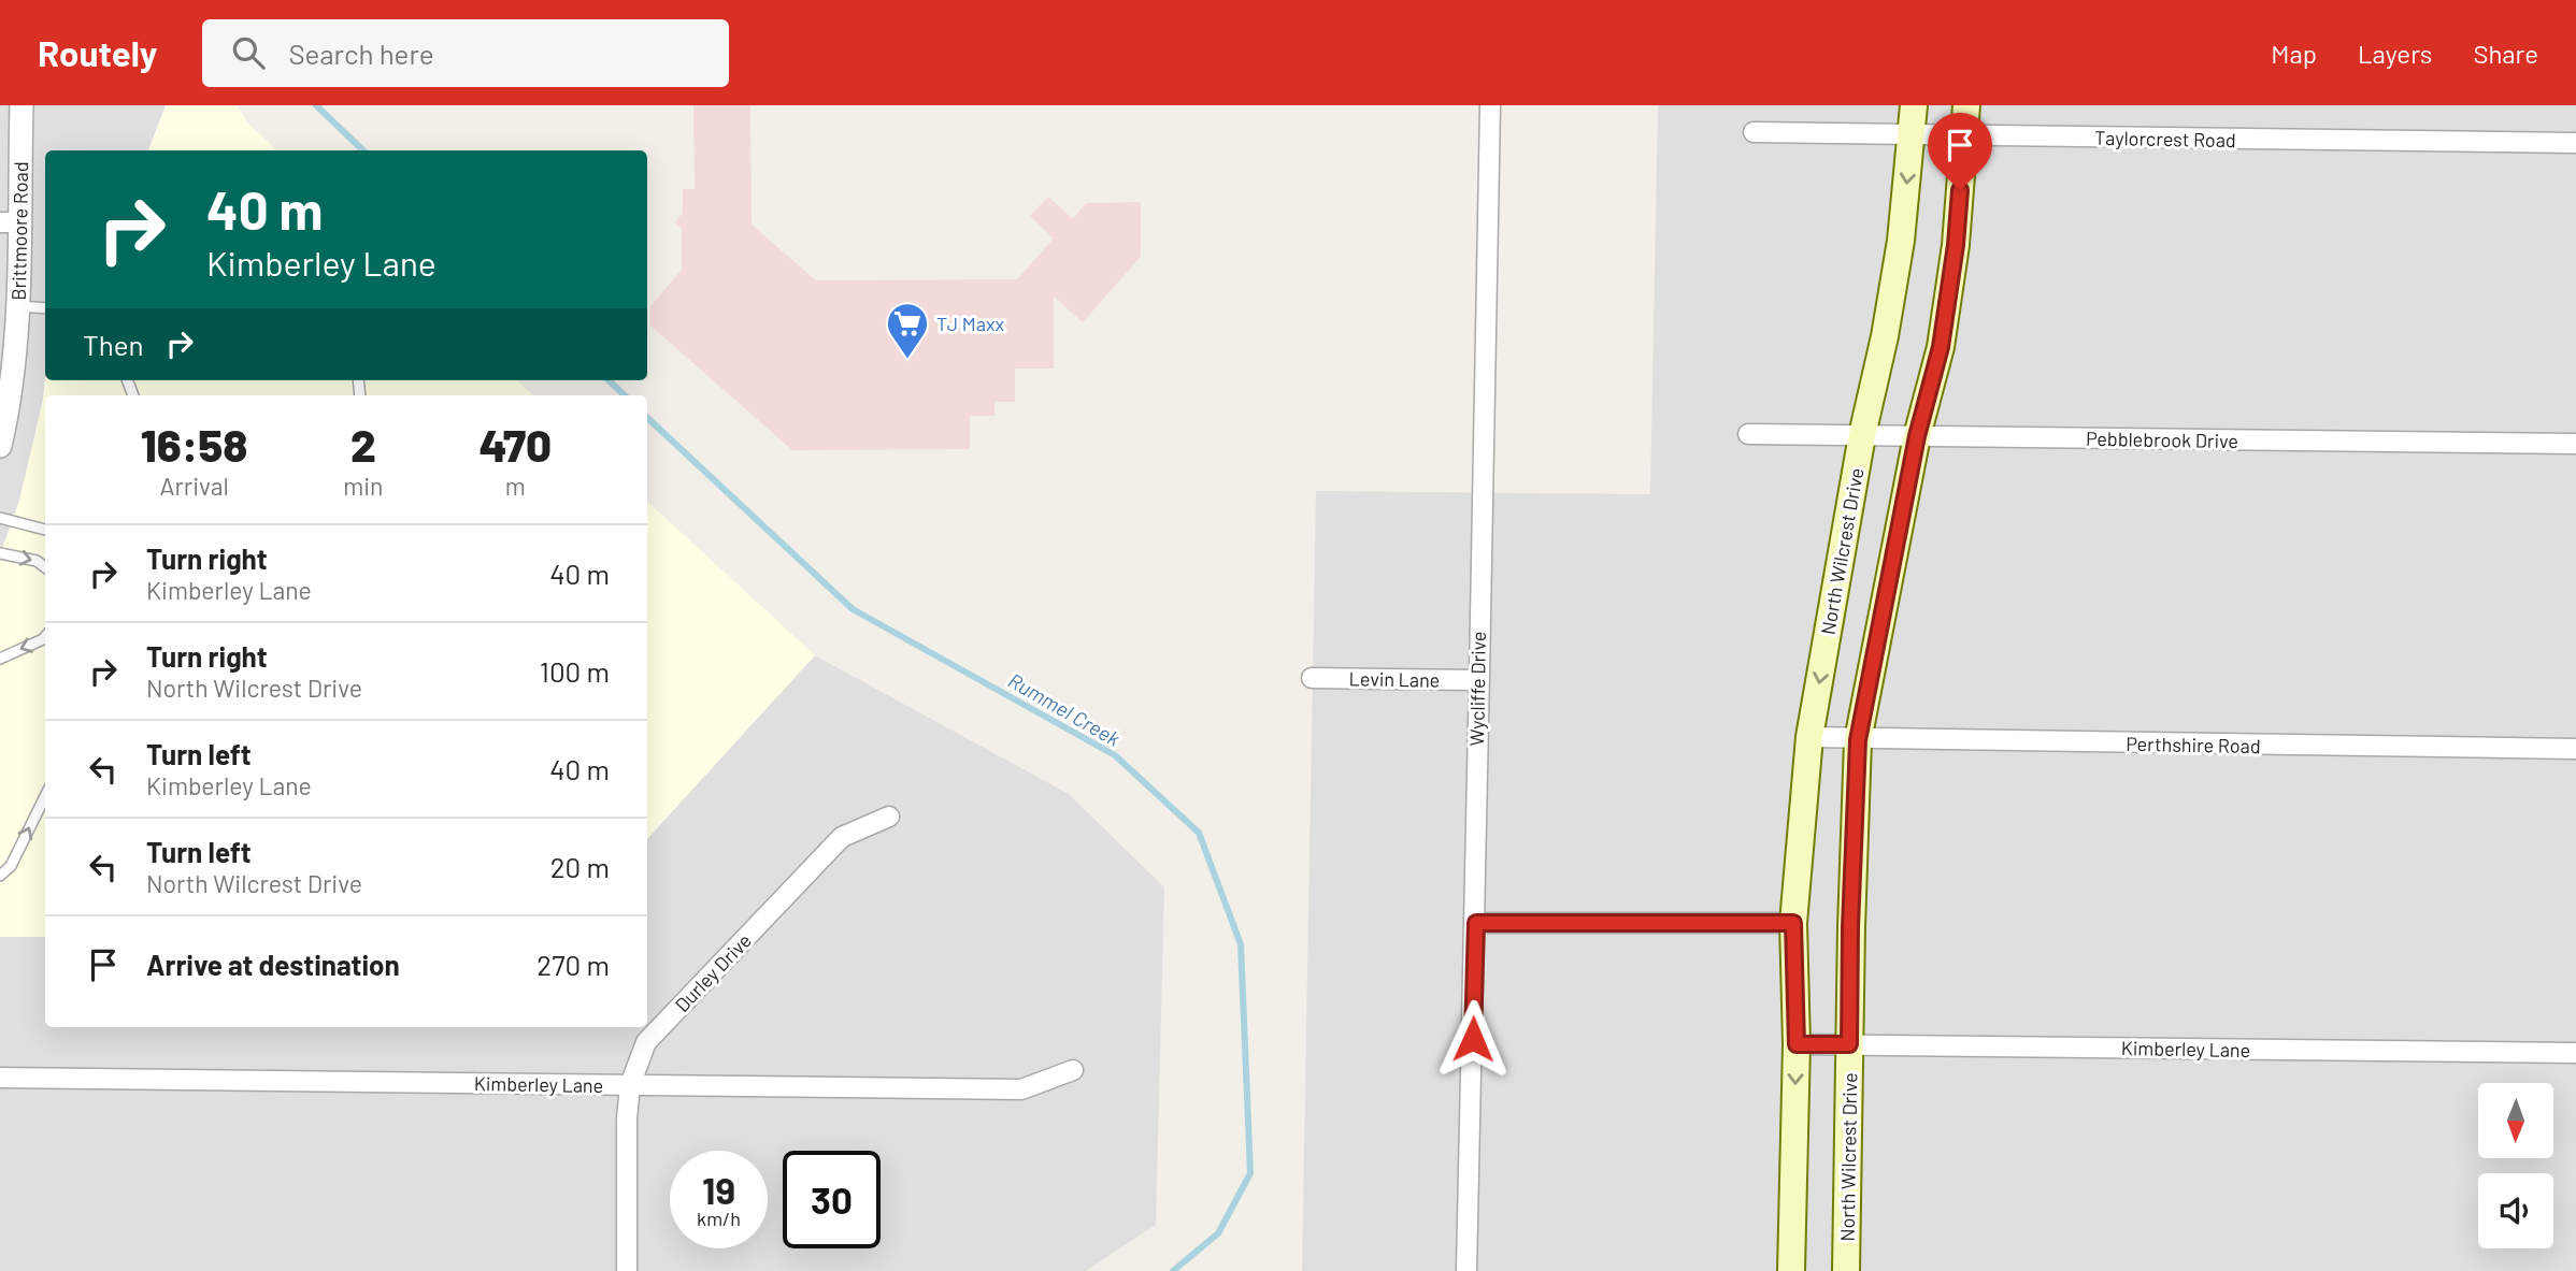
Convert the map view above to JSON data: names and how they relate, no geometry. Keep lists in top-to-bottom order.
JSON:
{
  "streets": {
    "main road": ["North Wilcrest Drive"],
    "street": [
      "Taylorcrest Road",
      "Brittmoore Road",
      "Pebblebrook Drive",
      "Levin Lane",
      "Wycliffe Drive",
      "Perthshire Road",
      "Durley Drive",
      "Kimberley Lane"
    ]
  },
  "crossings": [
    ["Taylorcrest Road", "North Wilcrest Drive"],
    ["Pebblebrook Drive", "North Wilcrest Drive"],
    ["North Wilcrest Drive", "Perthshire Road"],
    ["North Wilcrest Drive", "Kimberley Lane"],
    ["Levin Lane", "Wycliffe Drive"],
    ["Durley Drive", "Kimberley Lane"]
  ],
  "water": ["Rummel Creek"],
  "places": {
    "supermarket": ["TJ Maxx"]
  },
  "north": "bottom",
  "page": {
    "header": "Routely",
    "search": "Search here",
    "nav": ["Map", "Layers", "Share"],
    "turn": ["40 m", "Kimberley Lane"],
    "then": "Then",
    "eta": [
      "16:58",
      "Arrival",
      "2",
      "min",
      "470",
      "m"
    ],
    "list": [
      {
        "name": "Turn right",
        "note": "Kimberley Lane",
        "value": "40 m"
      },
      {
        "name": "Turn right",
        "note": "North Wilcrest Drive",
        "value": "100 m"
      },
      {
        "name": "Turn left",
        "note": "Kimberley Lane",
        "value": "40 m"
      },
      {
        "name": "Turn left",
        "note": "North Wilcrest Drive",
        "value": "20 m"
      },
      {
        "name": "Arrive at destination",
        "value": "270 m"
      }
    ],
    "speed": "19 km/h",
    "limit": "30"
  }
}
